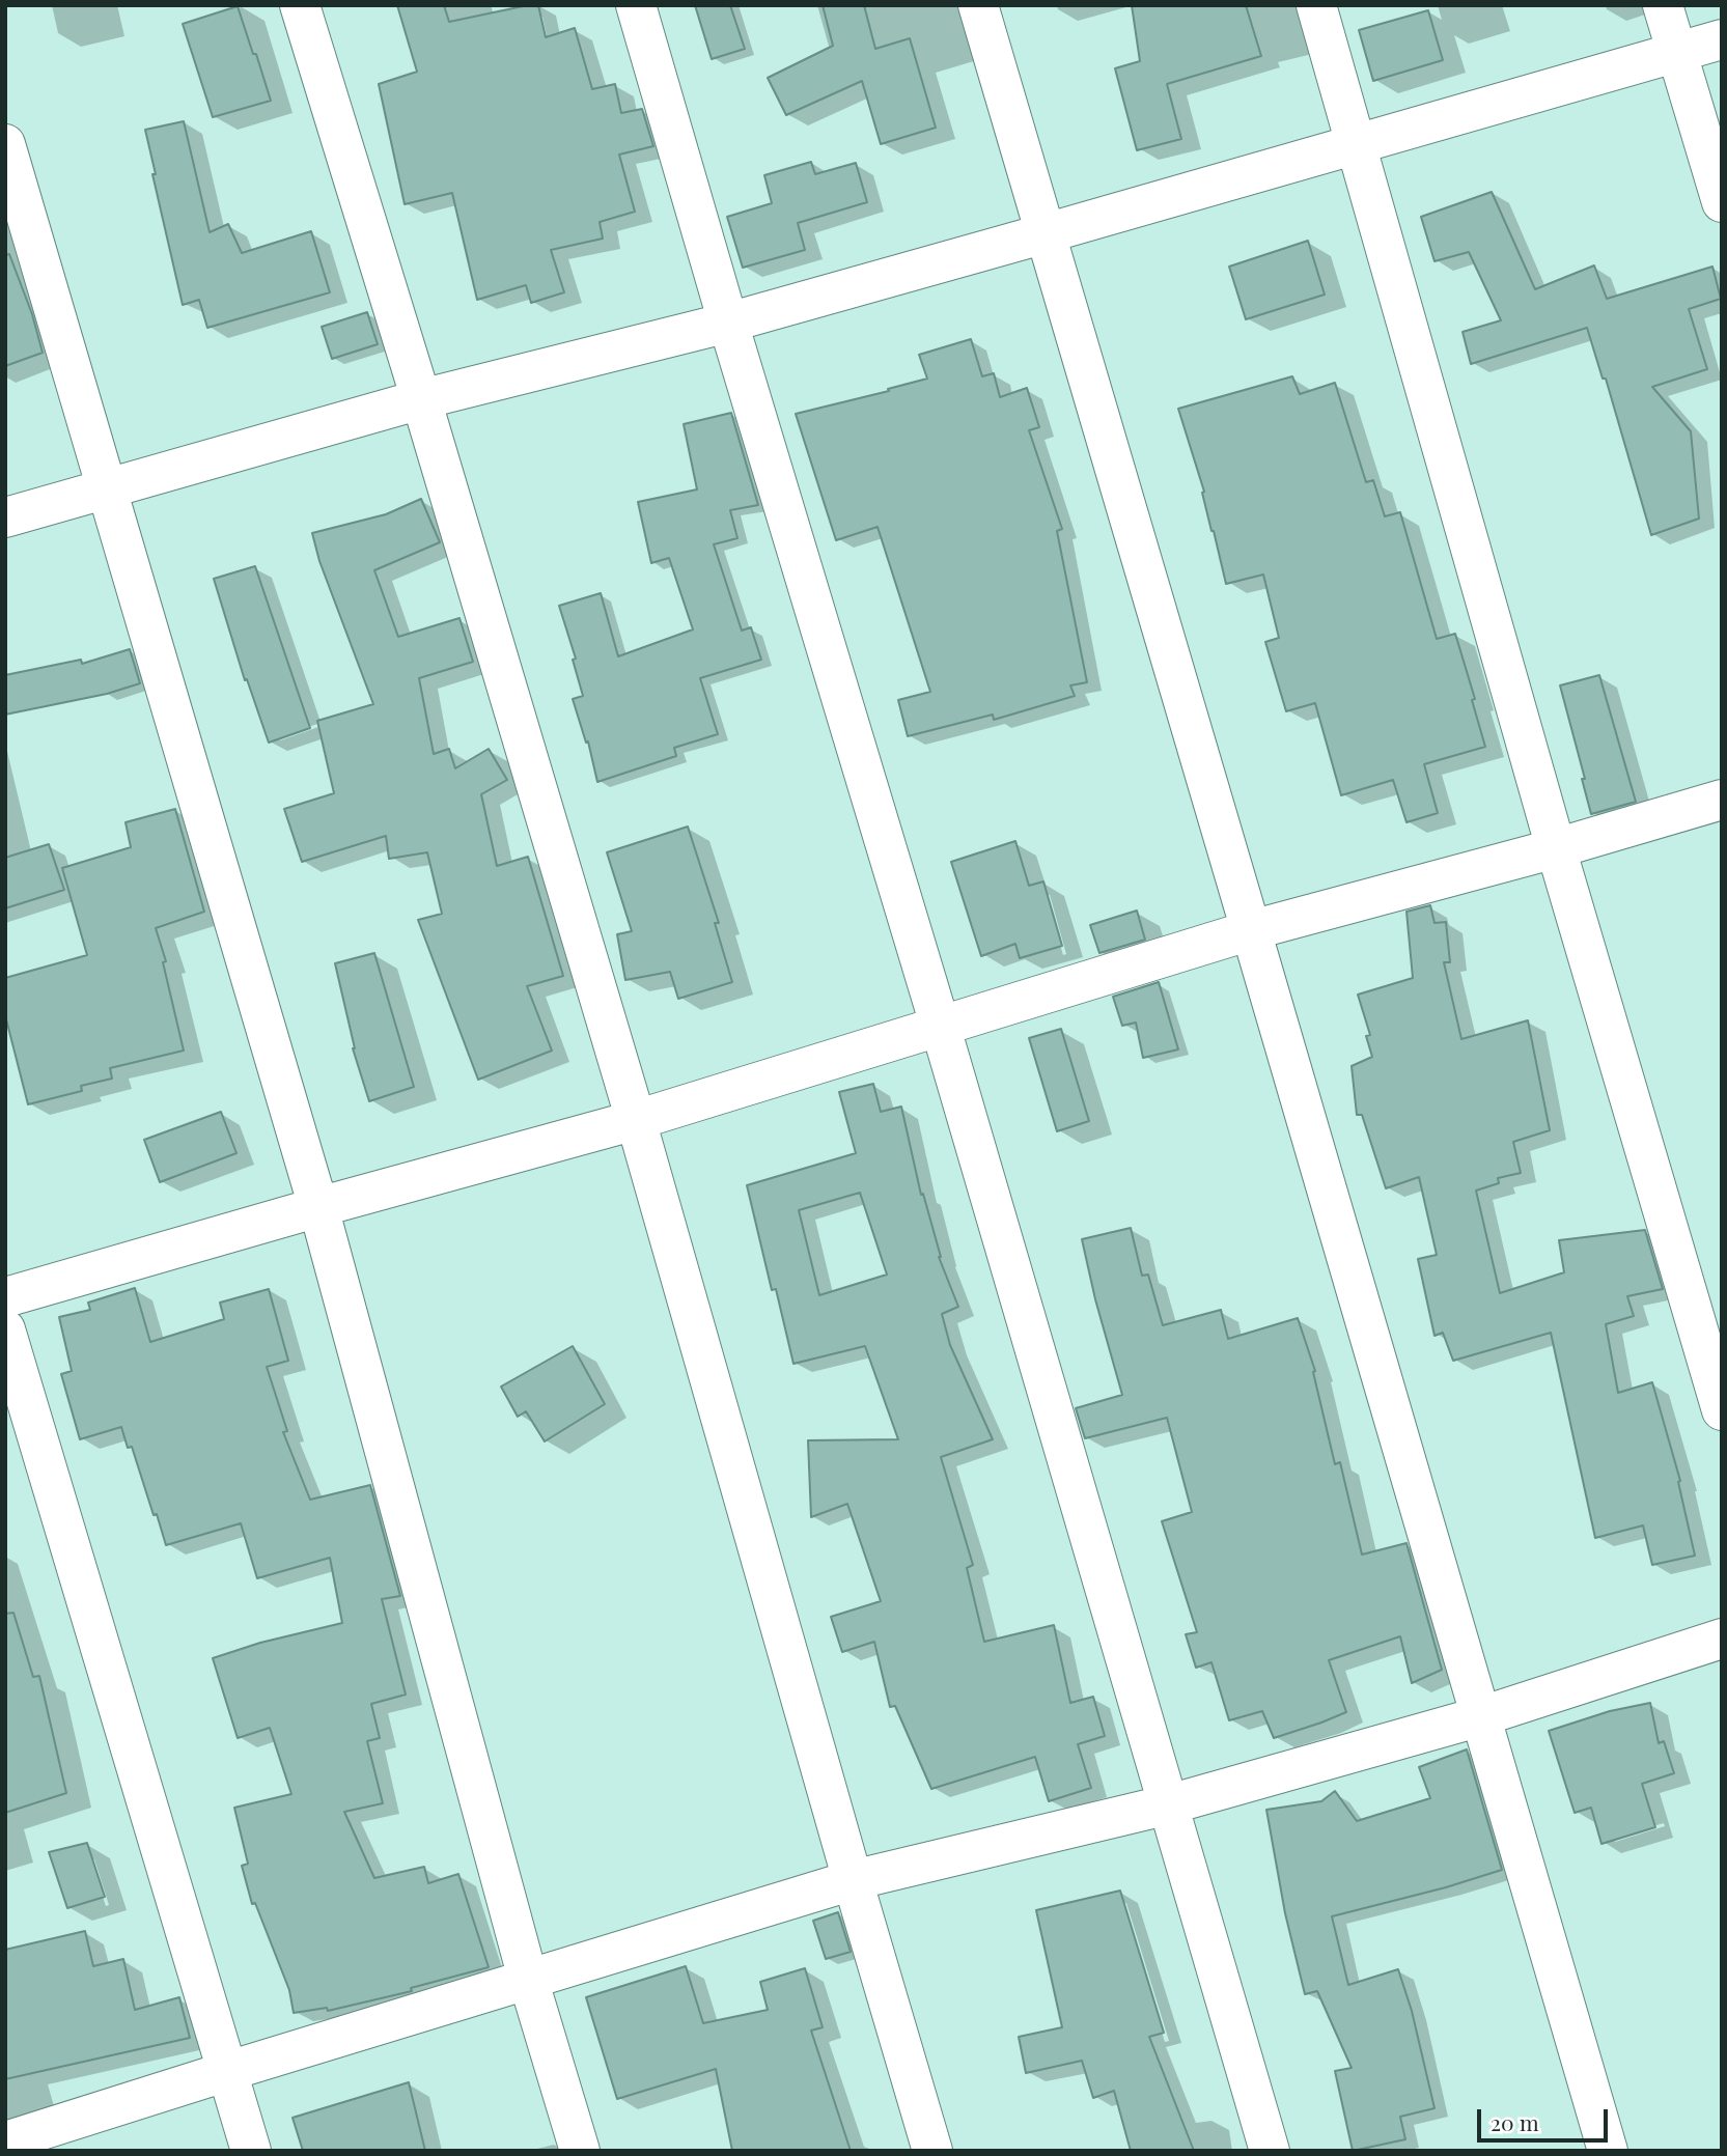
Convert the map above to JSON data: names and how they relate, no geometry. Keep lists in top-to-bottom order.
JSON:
{
  "scale_bar": "20 m"
}
